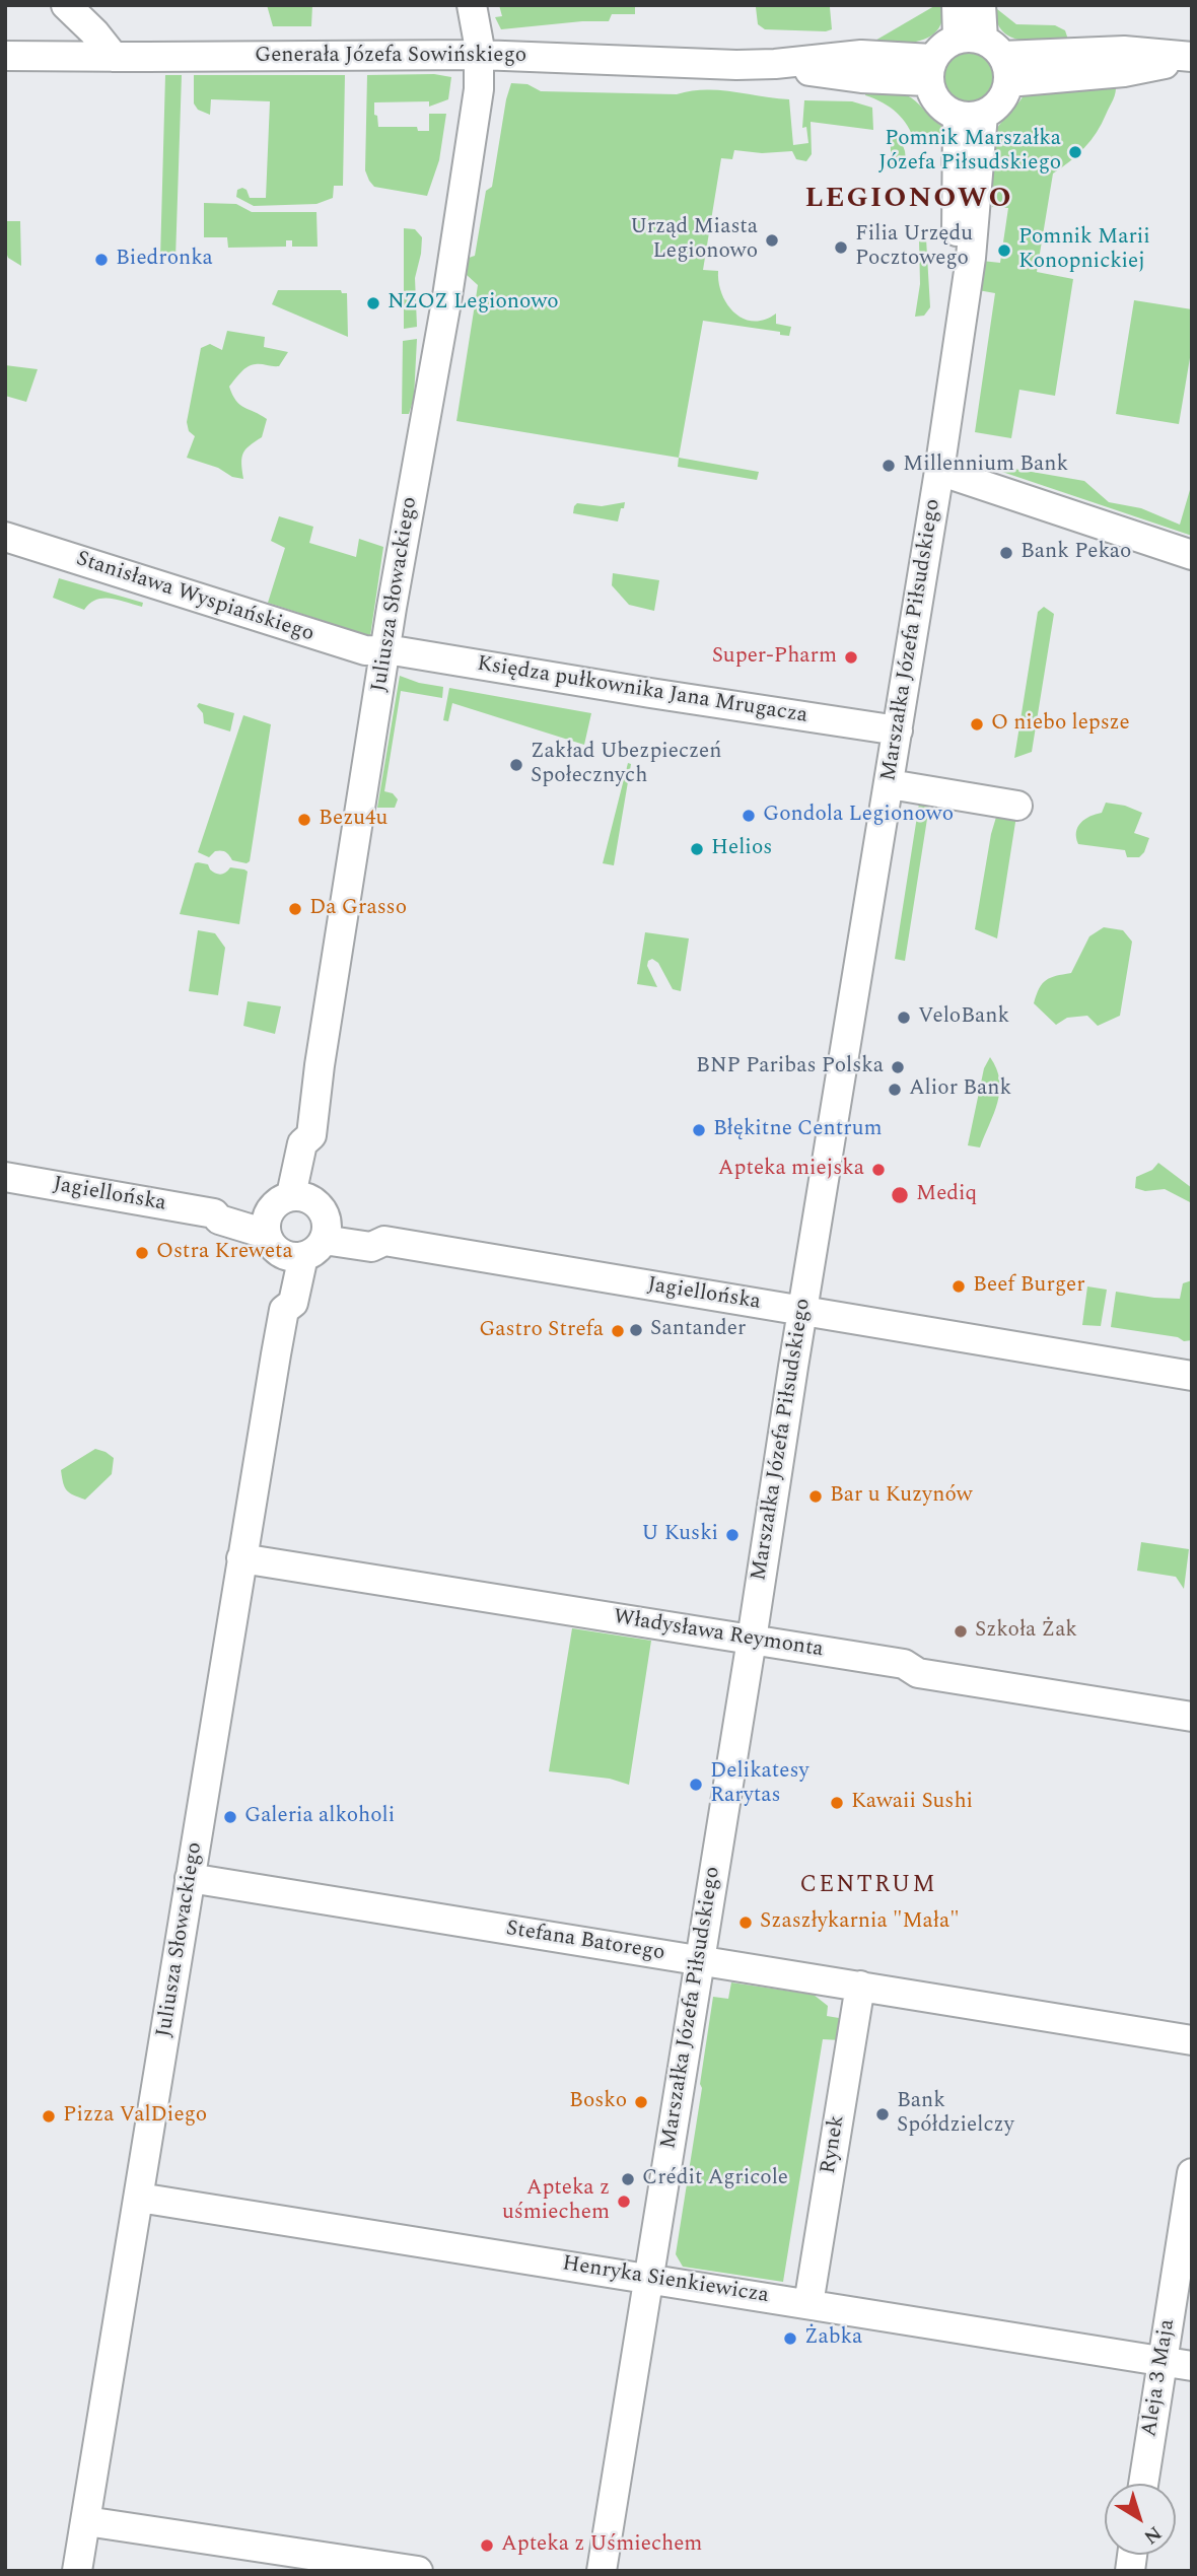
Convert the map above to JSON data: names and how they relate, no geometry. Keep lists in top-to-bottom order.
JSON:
{
  "streets": {
    "street": [
      "Generała Józefa Sowińskiego",
      "Juliusza Słowackiego",
      "Stanisława Wyspiańskiego",
      "Marszałka Józefa Piłsudskiego",
      "Księdza pułkownika Jana Mrugacza",
      "Jagiellońska",
      "Władysława Reymonta",
      "Stefana Batorego",
      "Rynek",
      "Henryka Sienkiewicza",
      "Aleja 3 Maja"
    ]
  },
  "crossings": [
    ["Generała Józefa Sowińskiego", "Juliusza Słowackiego"],
    ["Generała Józefa Sowińskiego", "Marszałka Józefa Piłsudskiego"],
    ["Juliusza Słowackiego", "Stanisława Wyspiańskiego"],
    ["Juliusza Słowackiego", "Księdza pułkownika Jana Mrugacza"],
    ["Juliusza Słowackiego", "Jagiellońska"],
    ["Juliusza Słowackiego", "Władysława Reymonta"],
    ["Juliusza Słowackiego", "Stefana Batorego"],
    ["Juliusza Słowackiego", "Henryka Sienkiewicza"],
    ["Stanisława Wyspiańskiego", "Księdza pułkownika Jana Mrugacza"],
    ["Marszałka Józefa Piłsudskiego", "Księdza pułkownika Jana Mrugacza"],
    ["Marszałka Józefa Piłsudskiego", "Jagiellońska"],
    ["Marszałka Józefa Piłsudskiego", "Władysława Reymonta"],
    ["Marszałka Józefa Piłsudskiego", "Stefana Batorego"],
    ["Marszałka Józefa Piłsudskiego", "Henryka Sienkiewicza"],
    ["Stefana Batorego", "Rynek"],
    ["Rynek", "Henryka Sienkiewicza"],
    ["Henryka Sienkiewicza", "Aleja 3 Maja"]
  ],
  "districts": ["LEGIONOWO", "CENTRUM"],
  "places": [
    "Pomnik Marszałka Józefa Piłsudskiego",
    "Urząd Miasta Legionowo",
    "Filia Urzędu Pocztowego",
    "Pomnik Marii Konopnickiej",
    "Biedronka",
    "NZOZ Legionowo",
    "Millennium Bank",
    "Bank Pekao",
    "Super-Pharm",
    "O niebo lepsze",
    "Zakład Ubezpieczeń Społecznych",
    "Gondola Legionowo",
    "Bezu4u",
    "Helios",
    "Da Grasso",
    "VeloBank",
    "BNP Paribas Polska",
    "Alior Bank",
    "Błękitne Centrum",
    "Apteka miejska",
    "Mediq",
    "Ostra Kreweta",
    "Beef Burger",
    "Santander",
    "Gastro Strefa",
    "Bar u Kuzynów",
    "U Kuski",
    "Szkoła Żak",
    "Delikatesy Rarytas",
    "Kawaii Sushi",
    "Galeria alkoholi",
    "Szaszłykarnia \"Mała\"",
    "Bosko",
    "Bank Spółdzielczy",
    "Pizza ValDiego",
    "Crédit Agricole",
    "Apteka z uśmiechem",
    "Żabka",
    "Apteka z Uśmiechem"
  ],
  "north": "bottom right"
}
